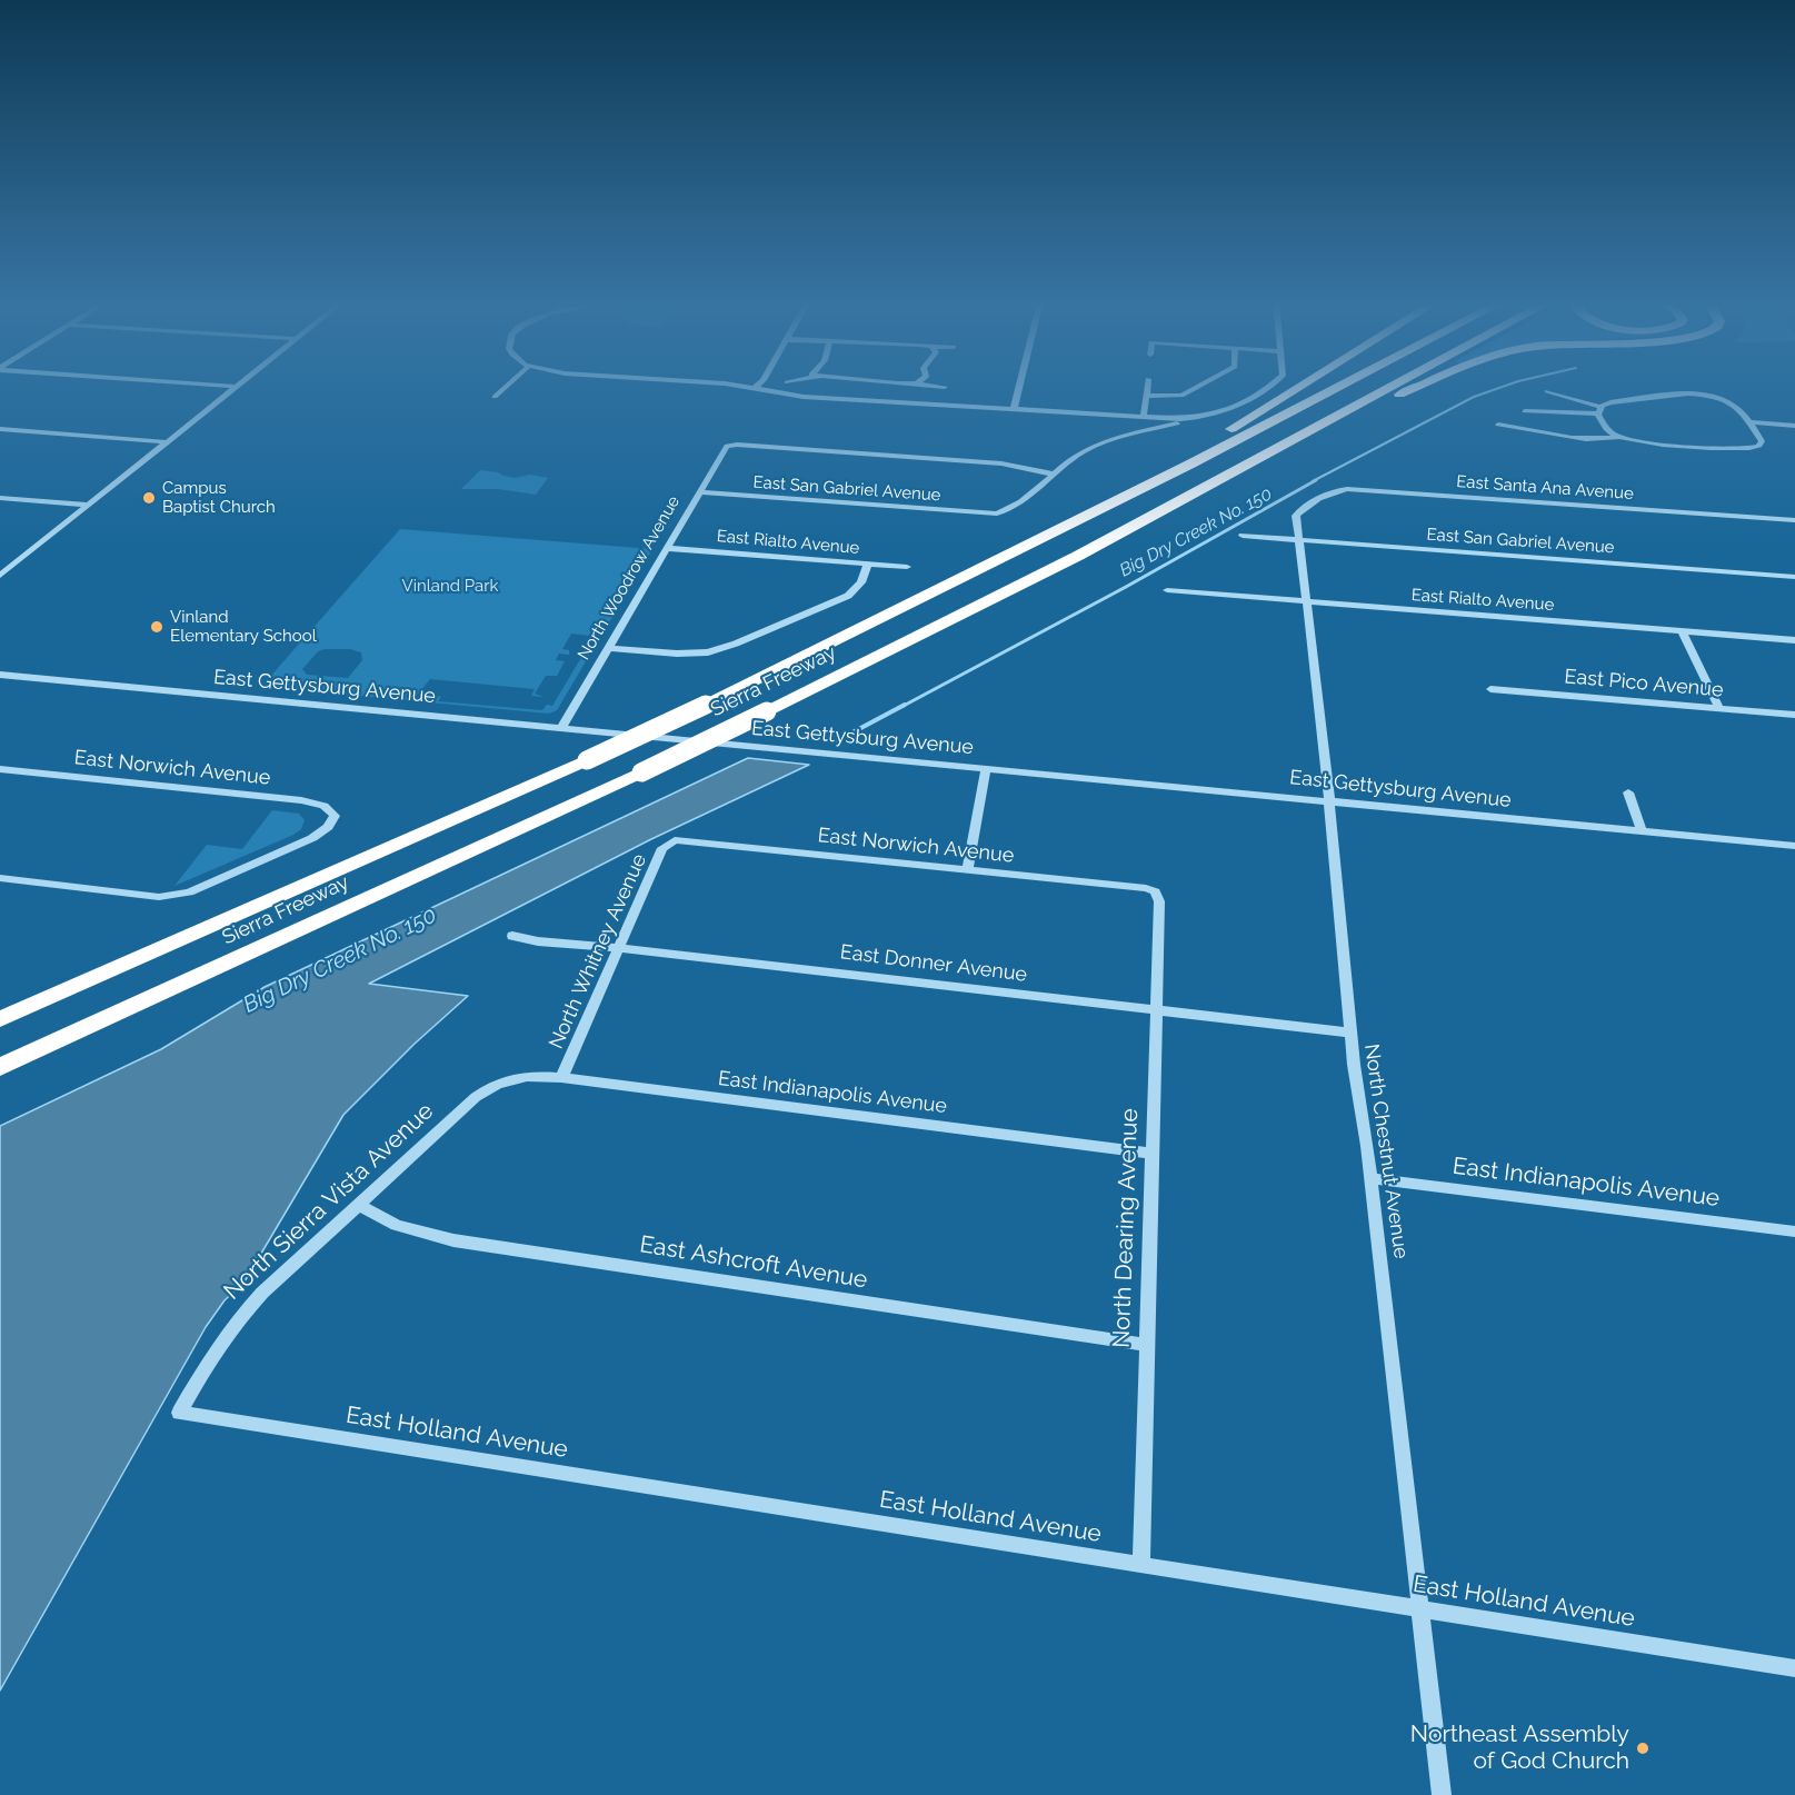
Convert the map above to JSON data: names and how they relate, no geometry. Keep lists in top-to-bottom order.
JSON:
{
  "streets": {
    "highway": ["Sierra Freeway"],
    "street": [
      "East Santa Ana Avenue",
      "East San Gabriel Avenue",
      "East Rialto Avenue",
      "North Woodrow Avenue",
      "East Pico Avenue",
      "East Gettysburg Avenue",
      "East Norwich Avenue",
      "North Whitney Avenue",
      "East Donner Avenue",
      "East Indianapolis Avenue",
      "North Chestnut Avenue",
      "North Sierra Vista Avenue",
      "North Dearing Avenue",
      "East Ashcroft Avenue",
      "East Holland Avenue"
    ]
  },
  "crossings": [
    ["East Santa Ana Avenue", "North Chestnut Avenue"],
    ["East San Gabriel Avenue", "North Woodrow Avenue"],
    ["East San Gabriel Avenue", "North Chestnut Avenue"],
    ["East Rialto Avenue", "North Woodrow Avenue"],
    ["East Rialto Avenue", "North Chestnut Avenue"],
    ["North Woodrow Avenue", "East Gettysburg Avenue"],
    ["East Gettysburg Avenue", "North Chestnut Avenue"],
    ["East Norwich Avenue", "North Whitney Avenue"],
    ["East Norwich Avenue", "North Dearing Avenue"],
    ["North Whitney Avenue", "East Donner Avenue"],
    ["North Whitney Avenue", "East Indianapolis Avenue"],
    ["East Donner Avenue", "North Chestnut Avenue"],
    ["East Donner Avenue", "North Dearing Avenue"],
    ["East Indianapolis Avenue", "North Chestnut Avenue"],
    ["East Indianapolis Avenue", "North Sierra Vista Avenue"],
    ["East Indianapolis Avenue", "North Dearing Avenue"],
    ["North Chestnut Avenue", "East Holland Avenue"],
    ["North Sierra Vista Avenue", "East Ashcroft Avenue"],
    ["North Sierra Vista Avenue", "East Holland Avenue"],
    ["North Dearing Avenue", "East Ashcroft Avenue"],
    ["North Dearing Avenue", "East Holland Avenue"]
  ],
  "water": ["Big Dry Creek No. 150"],
  "parks": ["Vinland Park"],
  "places": ["Campus Baptist Church", "Vinland Elementary School", "Northeast Assembly of God Church"]
}
